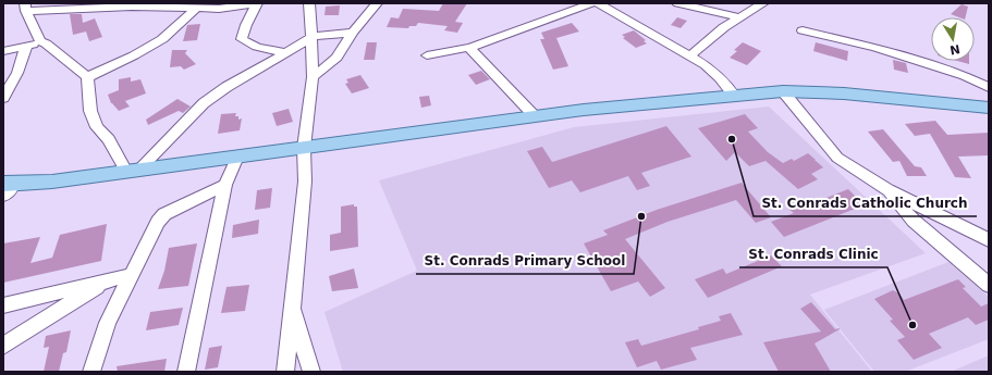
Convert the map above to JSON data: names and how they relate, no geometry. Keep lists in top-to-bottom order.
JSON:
{
  "places": ["St. Conrads Catholic Church", "St. Conrads Primary School", "St. Conrads Clinic"],
  "north": "bottom"
}
